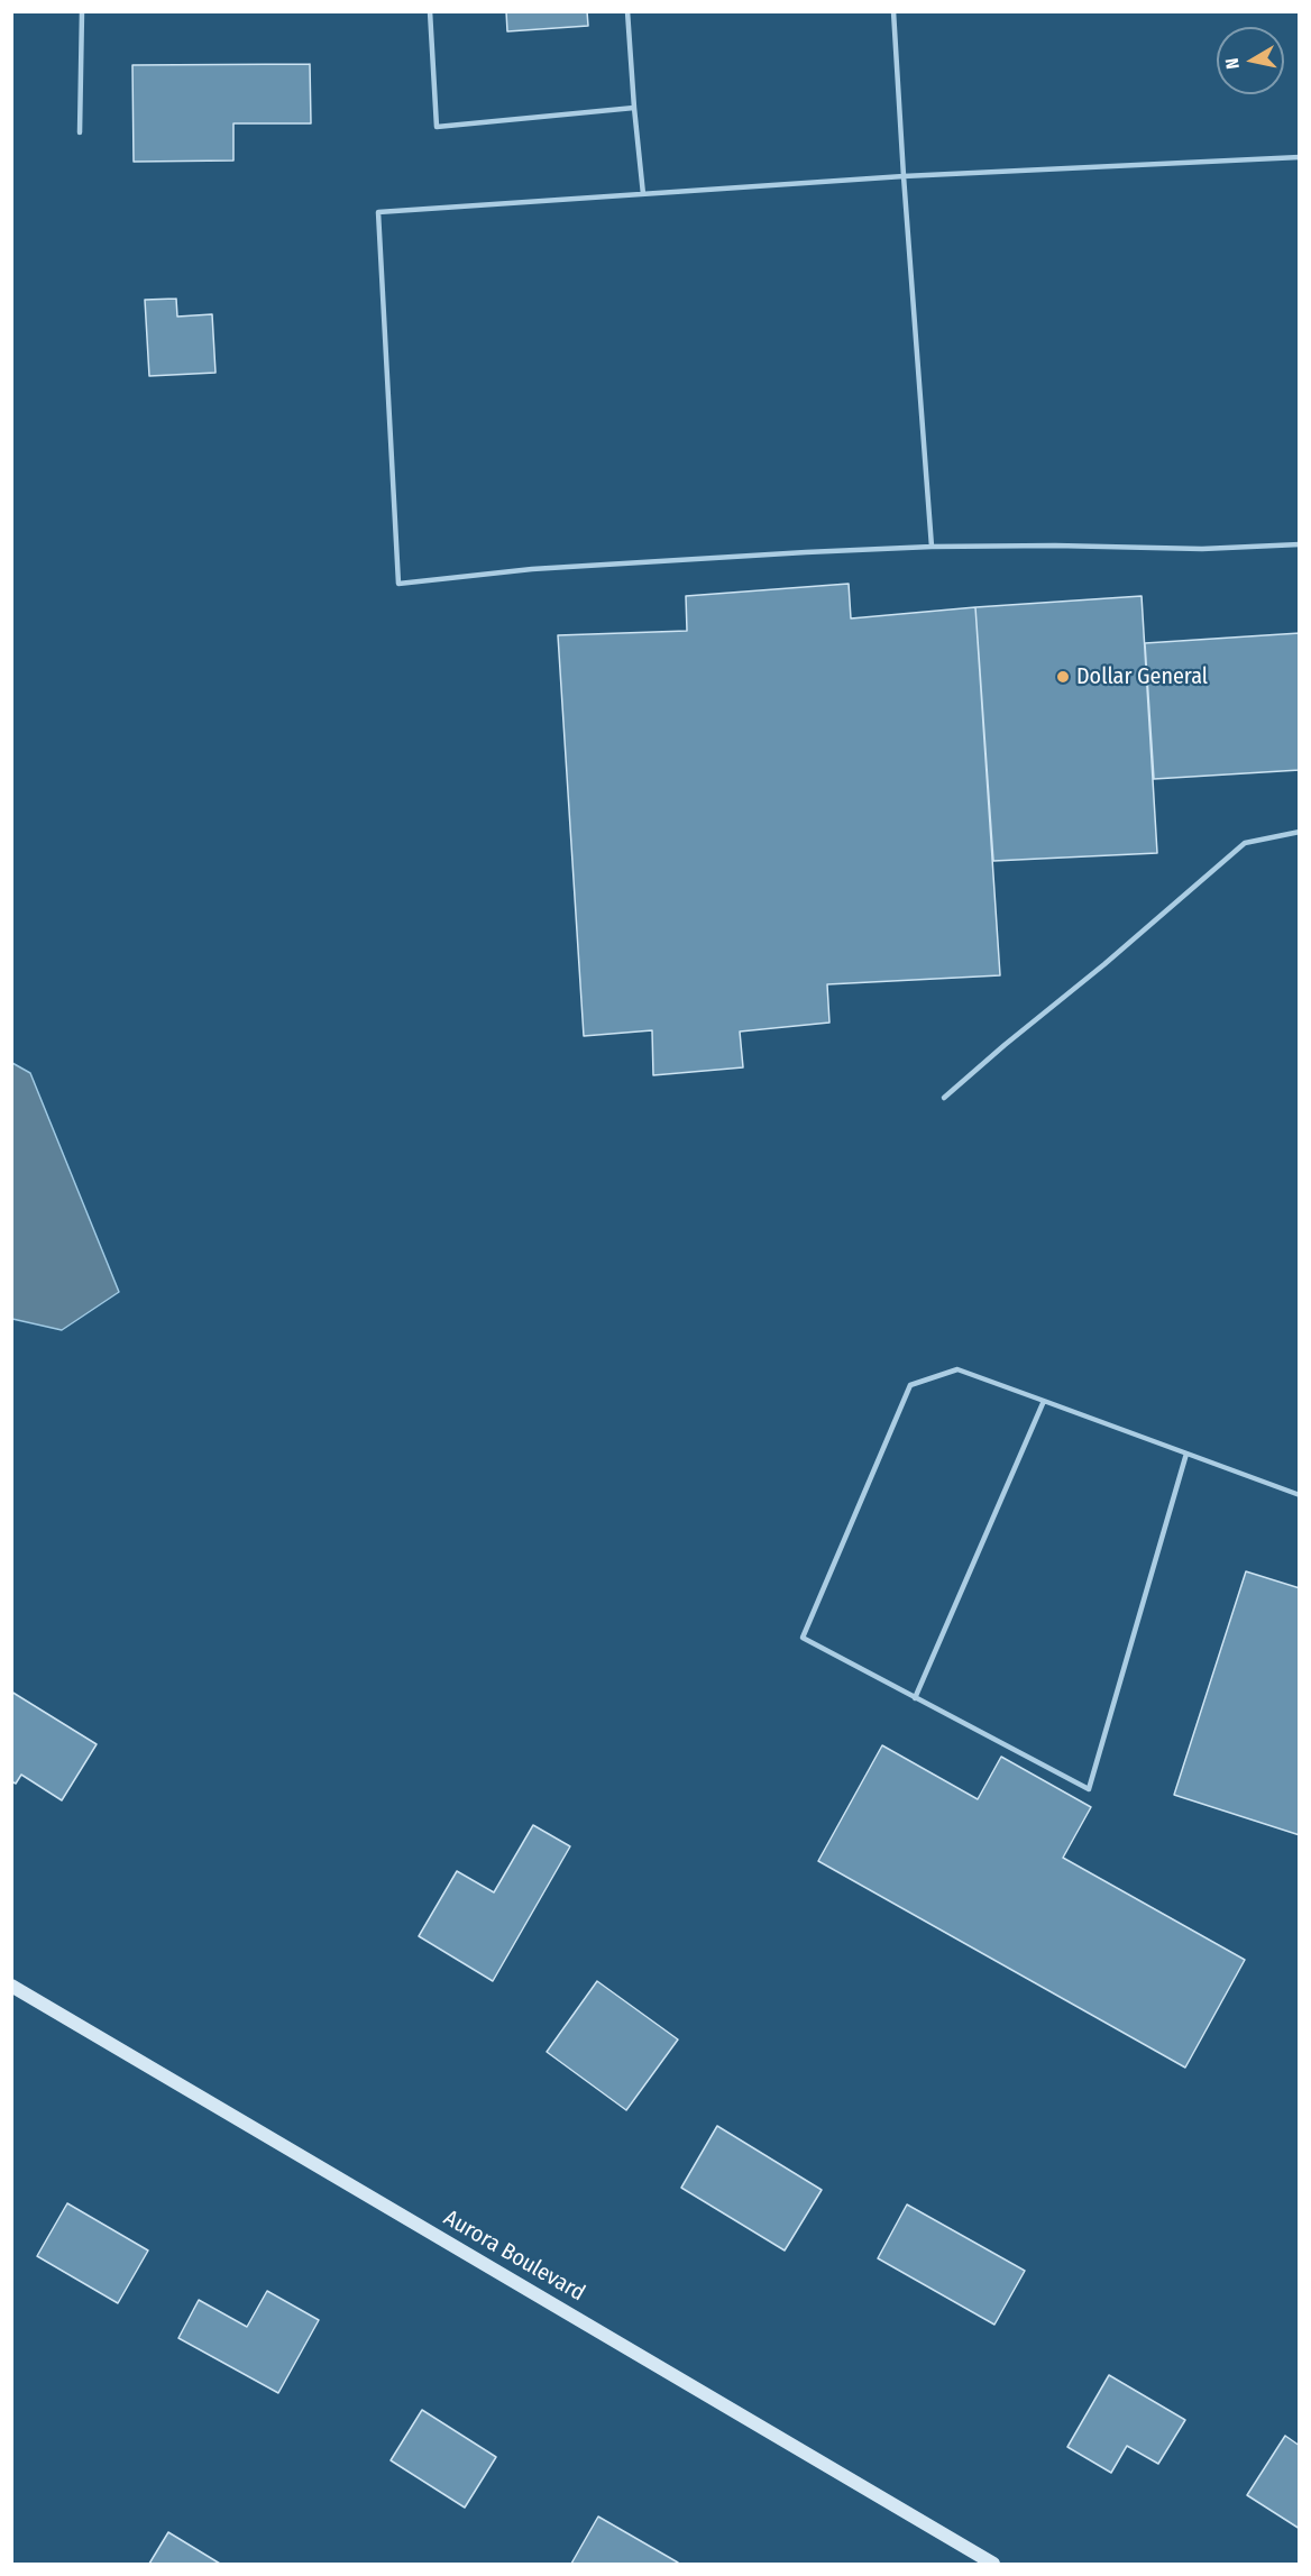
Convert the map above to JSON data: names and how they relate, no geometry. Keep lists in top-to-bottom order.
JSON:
{
  "streets": {
    "street": ["Aurora Boulevard"]
  },
  "places": ["Dollar General"],
  "north": "left"
}
